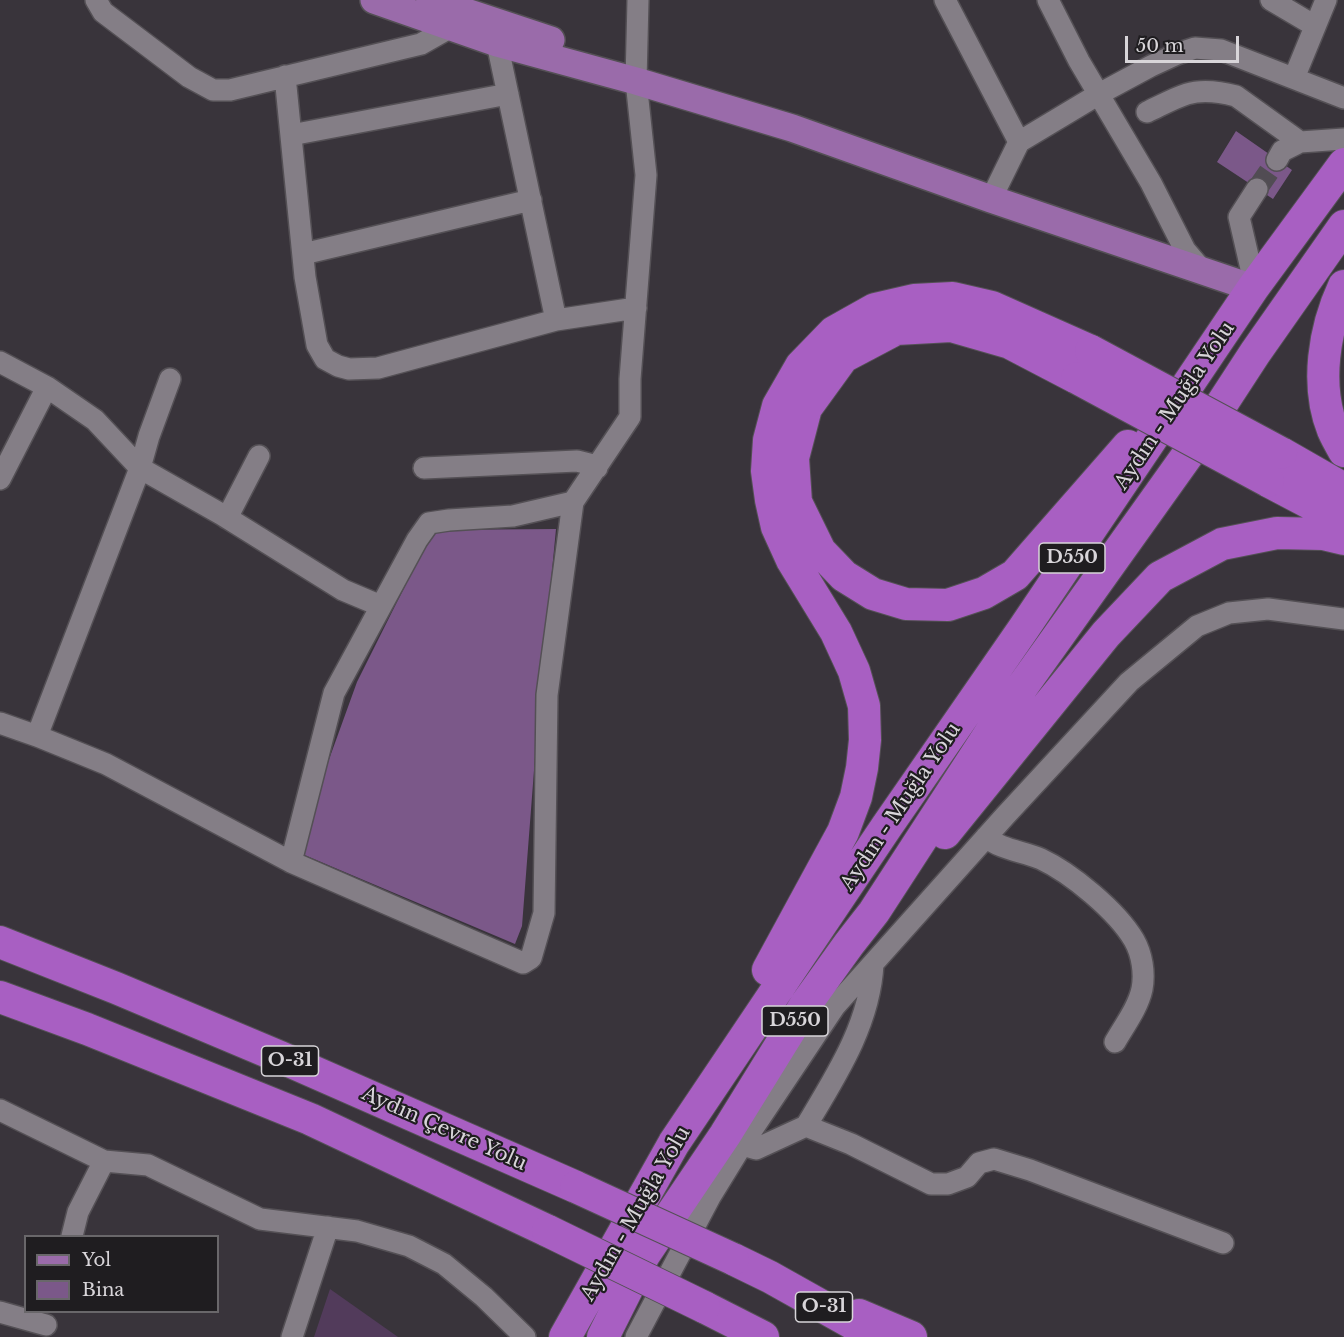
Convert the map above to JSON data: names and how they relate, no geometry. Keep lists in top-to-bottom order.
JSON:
{
  "streets": {
    "highway": [
      "Aydın - Muğla Yolu",
      "D550",
      "O-31",
      "Aydın Çevre Yolu"
    ]
  },
  "crossings": [
    ["Aydın - Muğla Yolu", "D550"]
  ],
  "legend": ["Yol", "Bina"],
  "scale_bar": "50 m"
}
